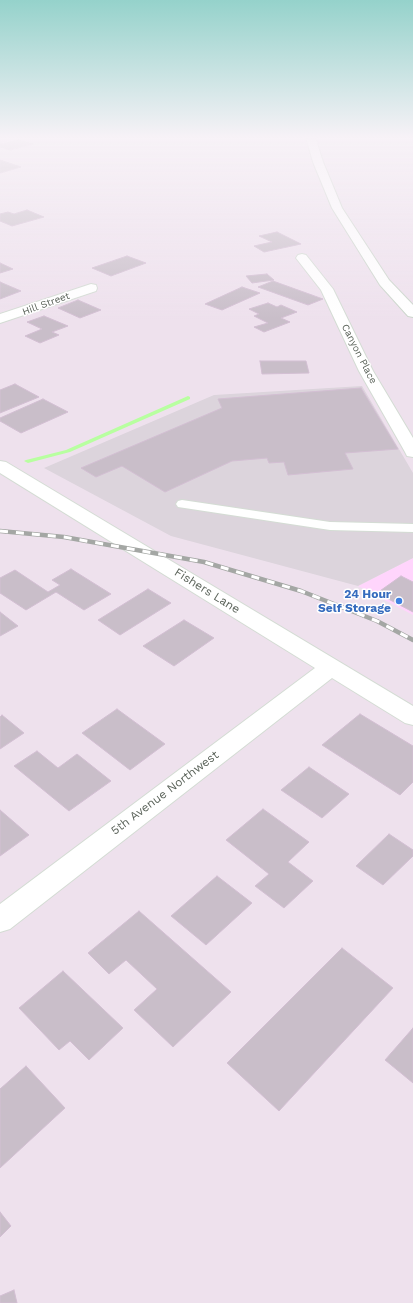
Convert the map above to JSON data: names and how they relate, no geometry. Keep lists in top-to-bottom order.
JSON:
{
  "streets": {
    "street": [
      "Hill Street",
      "Canyon Place",
      "Fishers Lane",
      "5th Avenue Northwest"
    ]
  },
  "crossings": [
    ["Fishers Lane", "5th Avenue Northwest"]
  ],
  "places": ["24 Hour Self Storage"]
}
